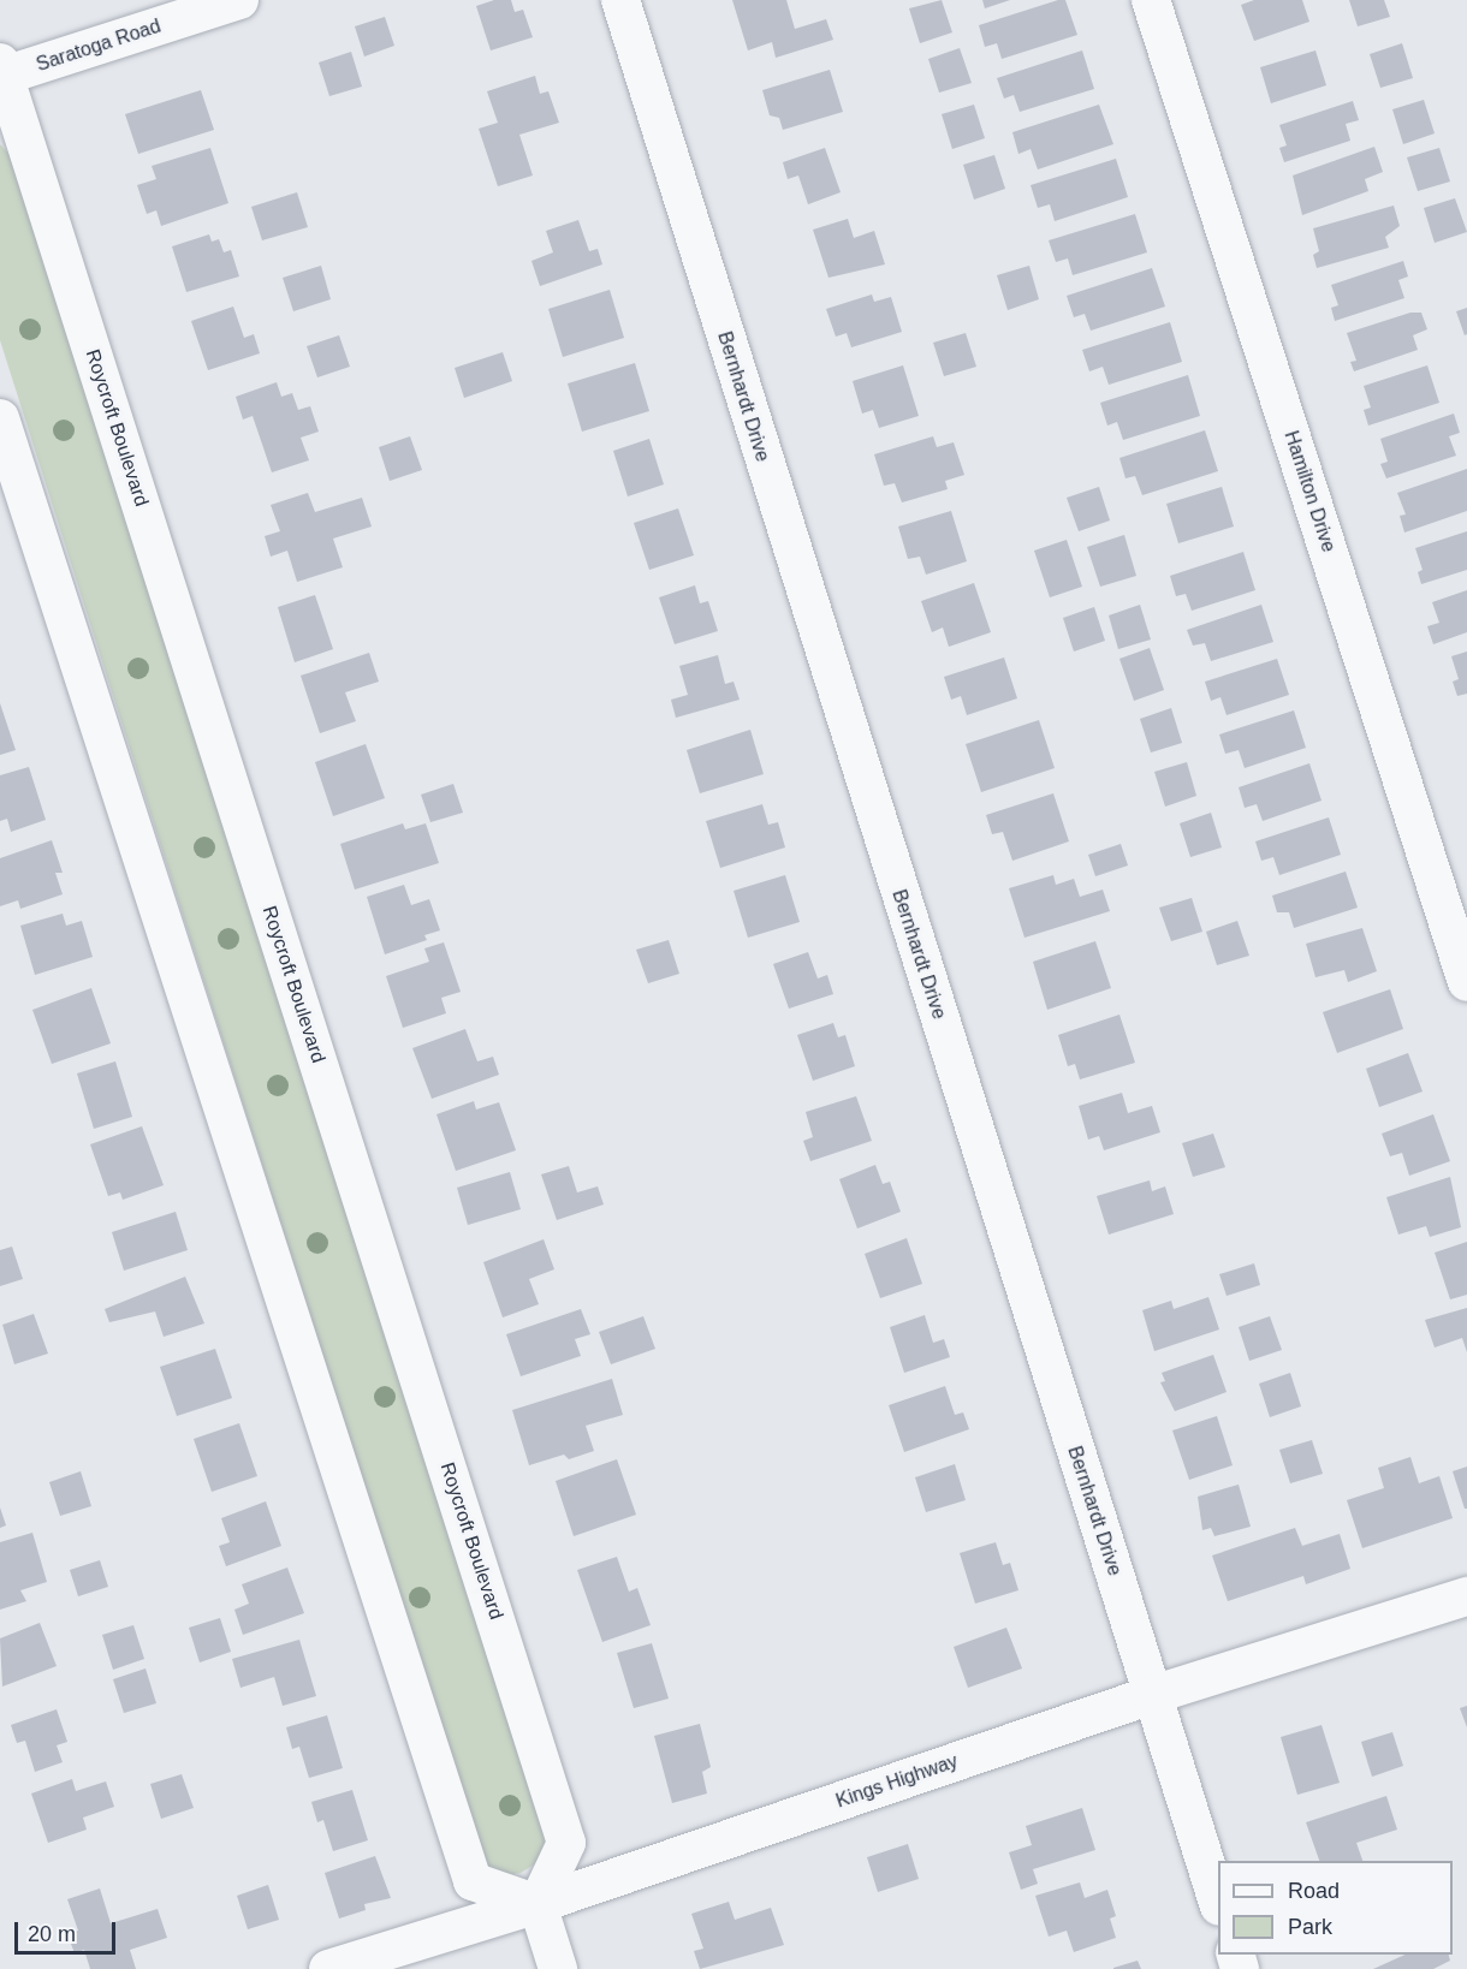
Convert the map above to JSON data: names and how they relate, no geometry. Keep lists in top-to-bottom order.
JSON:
{
  "streets": {
    "street": [
      "Saratoga Road",
      "Bernhardt Drive",
      "Roycroft Boulevard",
      "Hamilton Drive",
      "Kings Highway"
    ]
  },
  "crossings": [
    ["Saratoga Road", "Roycroft Boulevard"],
    ["Bernhardt Drive", "Kings Highway"],
    ["Roycroft Boulevard", "Kings Highway"]
  ],
  "legend": ["Road", "Park"],
  "scale_bar": "20 m"
}
